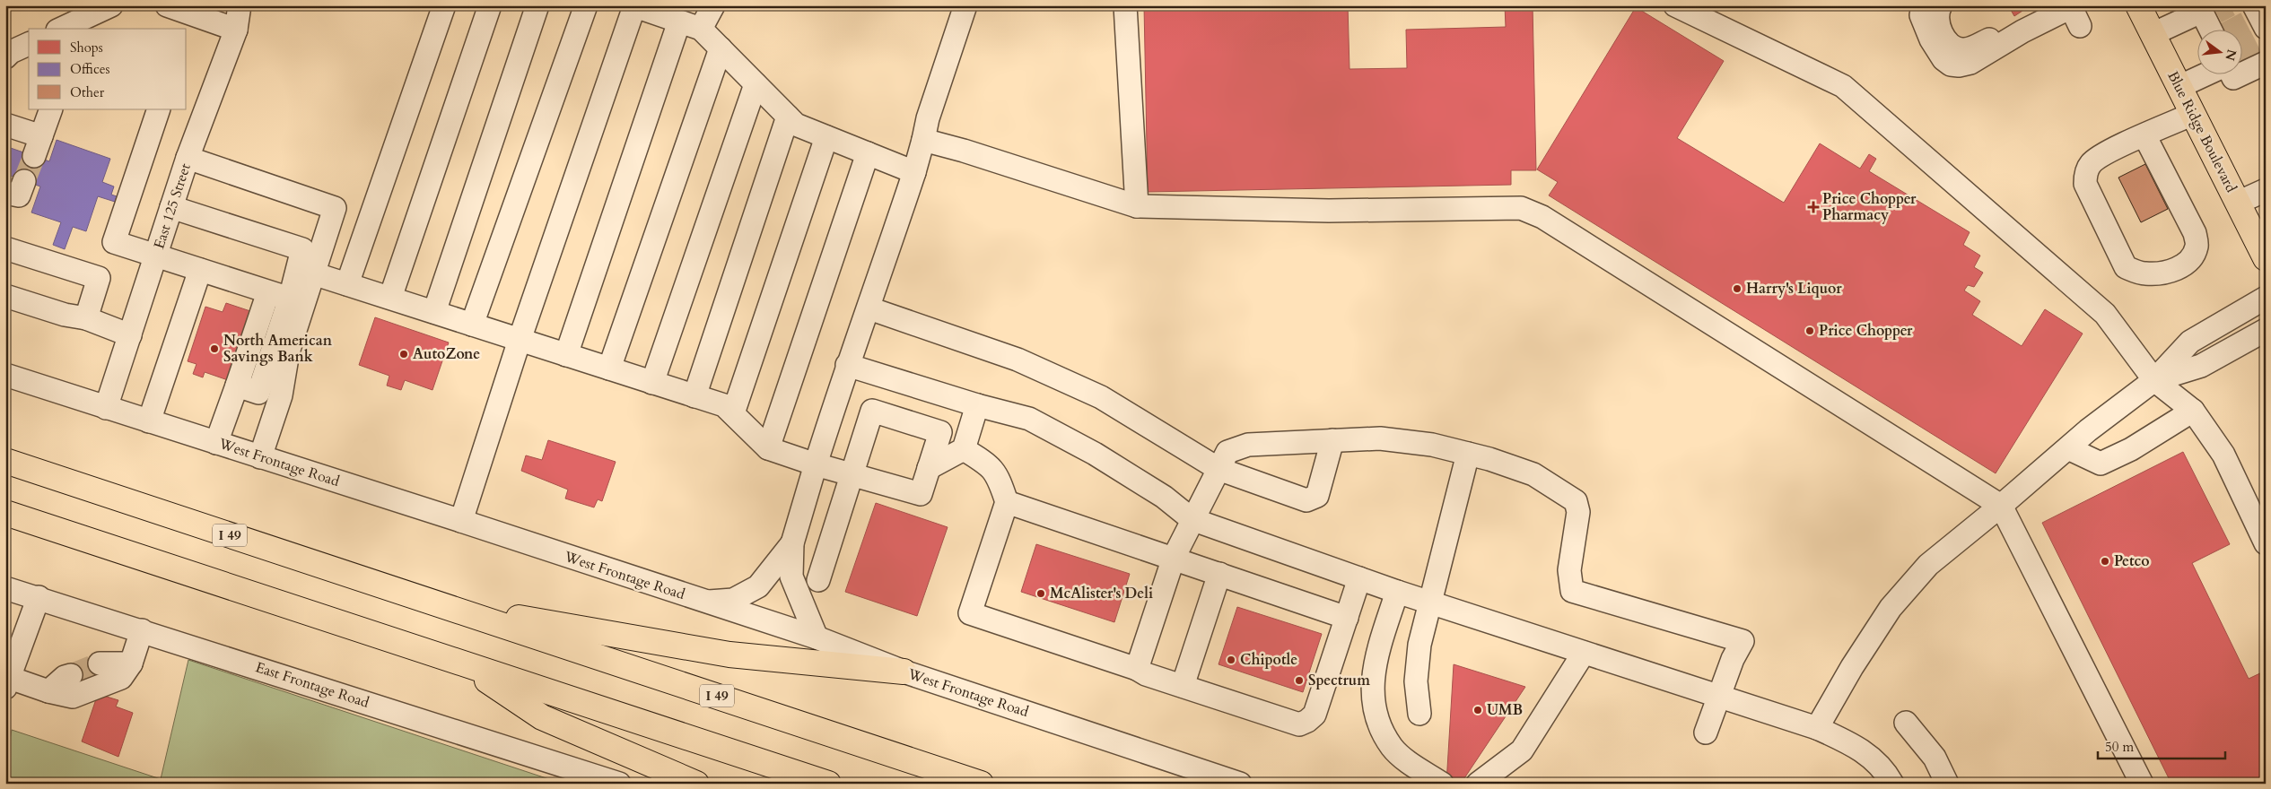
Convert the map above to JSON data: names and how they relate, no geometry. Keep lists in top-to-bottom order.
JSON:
{
  "streets": {
    "main road": ["Blue Ridge Boulevard", "I 49"],
    "street": ["East 125 Street", "West Frontage Road", "East Frontage Road"]
  },
  "crossings": [
    ["East 125 Street", "West Frontage Road"]
  ],
  "places": {
    "health": ["Price Chopper Pharmacy"],
    "other": [
      "Harry's Liquor",
      "Price Chopper",
      "North American Savings Bank",
      "AutoZone",
      "Petco",
      "McAlister's Deli",
      "Chipotle",
      "Spectrum",
      "UMB"
    ]
  },
  "legend": ["Shops", "Offices", "Other"],
  "scale_bar": "50 m",
  "north": "right"
}
